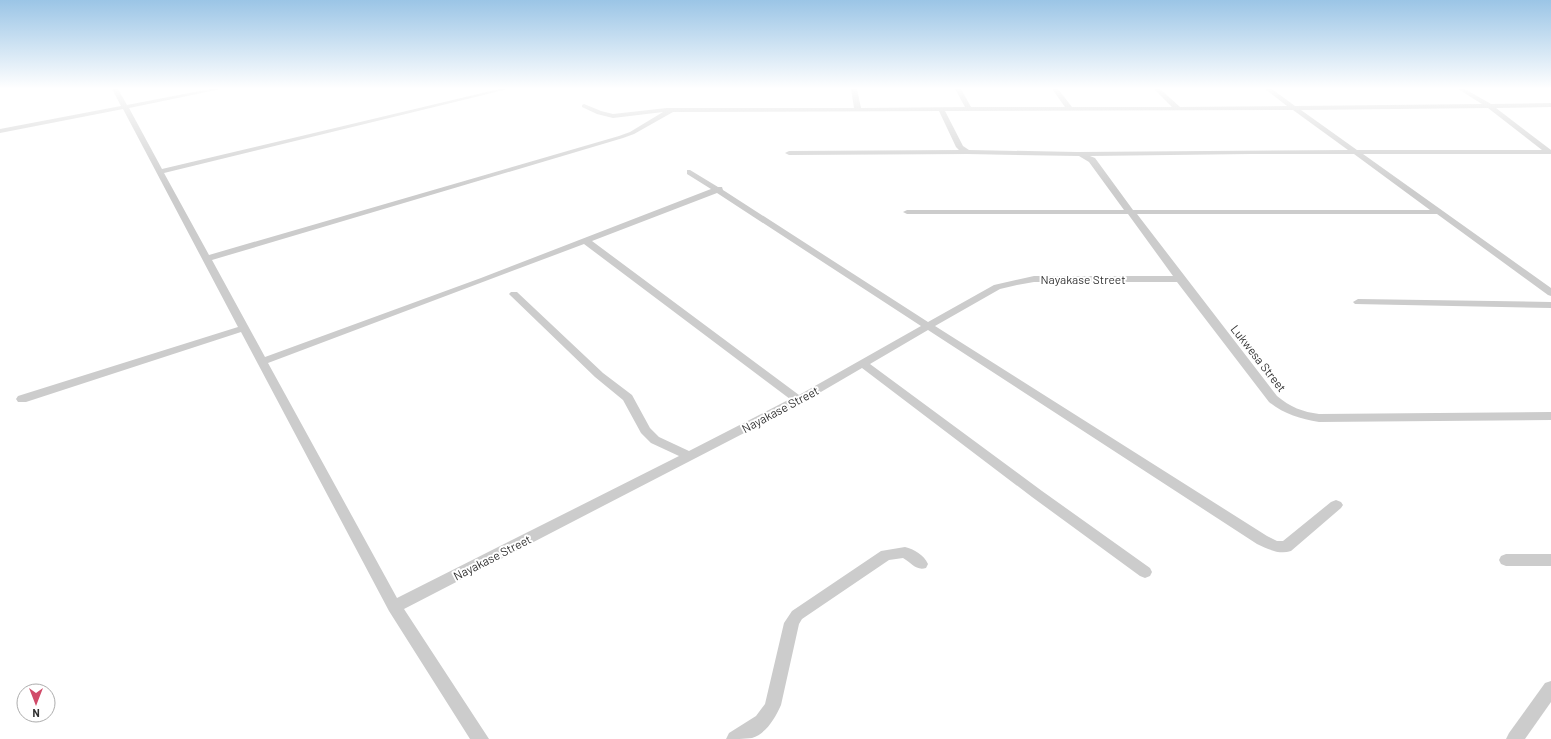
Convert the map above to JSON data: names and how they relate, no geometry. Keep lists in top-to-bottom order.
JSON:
{
  "streets": {
    "street": ["Nayakase Street", "Lukwesa Street"]
  },
  "crossings": [
    ["Nayakase Street", "Lukwesa Street"]
  ],
  "north": "bottom"
}
